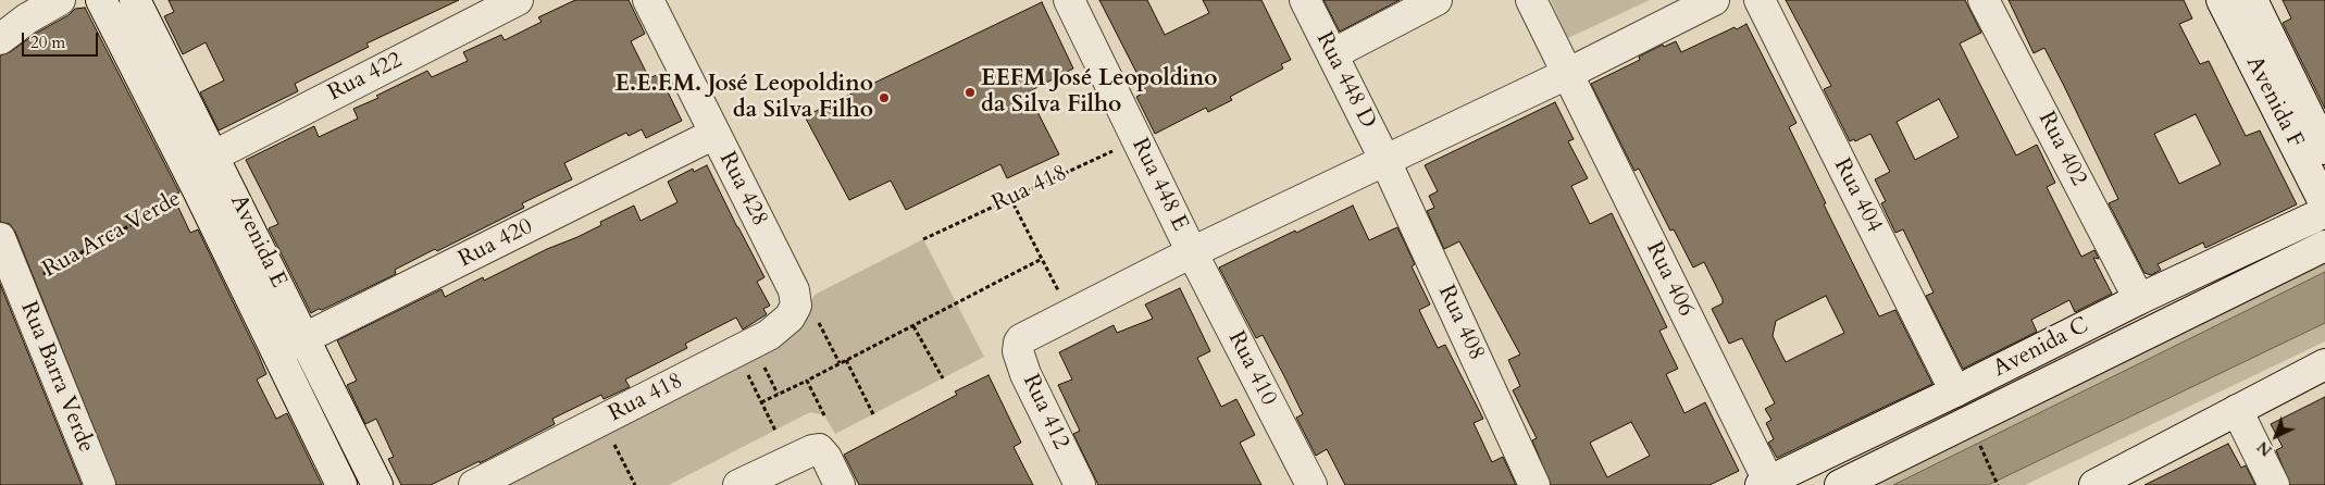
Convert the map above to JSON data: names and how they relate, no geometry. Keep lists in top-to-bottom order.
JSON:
{
  "streets": {
    "street": [
      "Rua 422",
      "Rua 448 D",
      "Avenida F",
      "Rua 402",
      "Rua 448 E",
      "Rua 428",
      "Rua 418",
      "Rua 404",
      "Avenida E",
      "Rua 420",
      "Rua 406",
      "Rua 408",
      "Avenida C",
      "Rua 410",
      "Rua Barra Verde",
      "Rua 412"
    ],
    "path": ["Rua Arca Verde"]
  },
  "crossings": [
    ["Rua 422", "Avenida E"],
    ["Rua 448 D", "Rua 408"],
    ["Avenida F", "Avenida C"],
    ["Rua 402", "Avenida C"],
    ["Rua 448 E", "Rua 418"],
    ["Rua 448 E", "Rua 410"],
    ["Rua 428", "Rua 418"],
    ["Rua 428", "Rua 420"],
    ["Rua 404", "Avenida C"],
    ["Rua Arca Verde", "Avenida E"],
    ["Rua Arca Verde", "Rua Barra Verde"],
    ["Avenida E", "Rua 420"],
    ["Rua 406", "Avenida C"]
  ],
  "places": ["EEFM José Leopoldino da Silva Filho", "E.E.F.M. José Leopoldino da Silva Filho"],
  "scale_bar": "20 m",
  "north": "bottom left"
}
